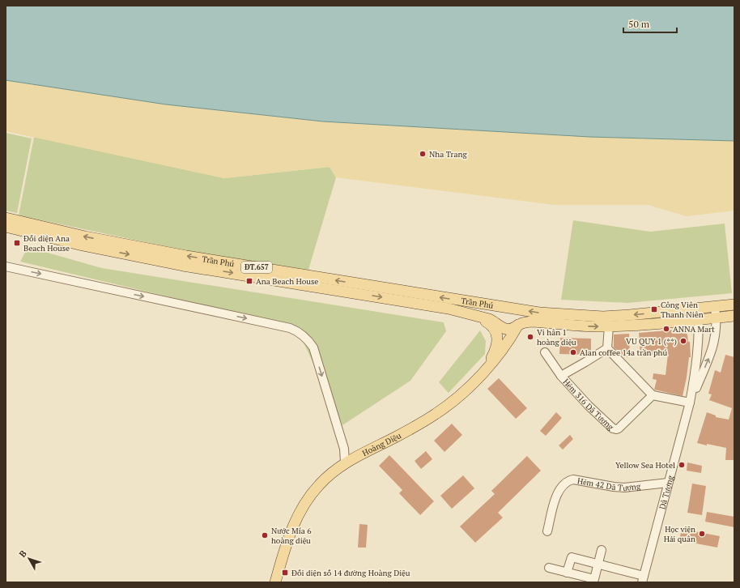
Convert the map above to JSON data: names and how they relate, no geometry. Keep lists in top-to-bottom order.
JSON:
{
  "streets": {
    "main road": ["Trần Phú", "ĐT.657", "Hoàng Diệu"],
    "street": ["Hẻm 316 Dã Tượng", "Hẻm 42 Dã Tượng", "Dã Tượng"]
  },
  "crossings": [
    ["Trần Phú", "ĐT.657"],
    ["Trần Phú", "Hoàng Diệu"],
    ["Trần Phú", "Dã Tượng"],
    ["ĐT.657", "Hoàng Diệu"],
    ["Hẻm 42 Dã Tượng", "Dã Tượng"]
  ],
  "places": {
    "other": [
      "Nha Trang",
      "ANNA Mart",
      "Vi hân 1 hoàng diệu",
      "VU QUY 1 (**)",
      "Alan coffee 14a trần phú",
      "Yellow Sea Hotel",
      "Học viện Hải quân",
      "Nước Mía 6 hoàng diệu"
    ],
    "transit": [
      "Đối diện Ana Beach House",
      "Ana Beach House",
      "Công Viên Thanh Niên",
      "Đối diện số 14 đường Hoàng Diệu"
    ]
  },
  "scale_bar": "50 m",
  "north": "top left"
}
